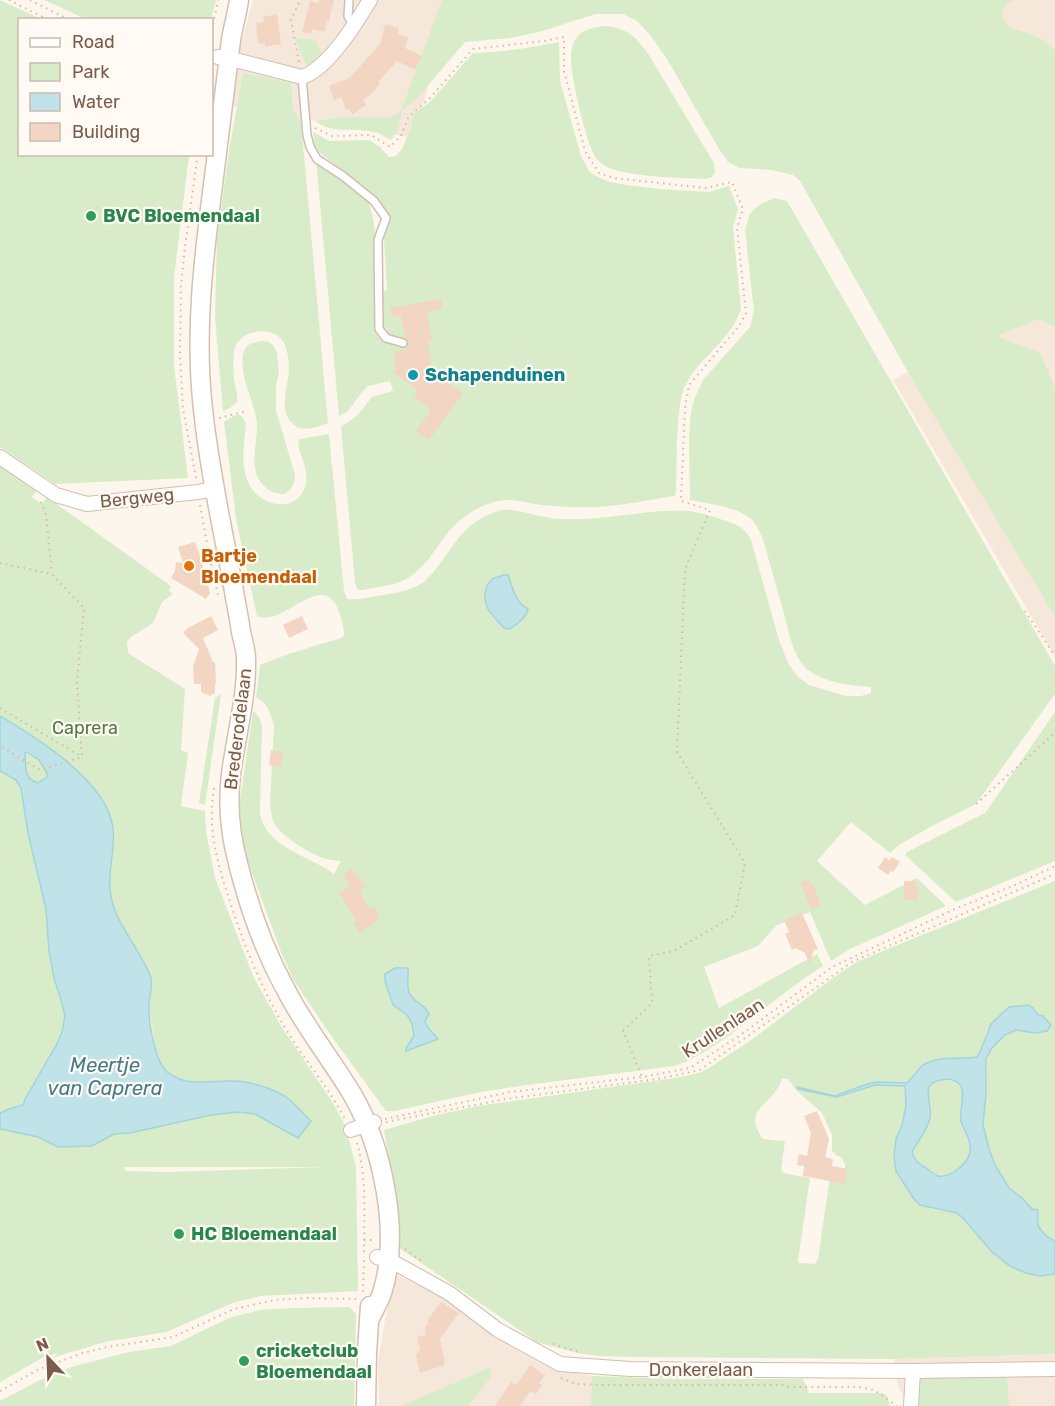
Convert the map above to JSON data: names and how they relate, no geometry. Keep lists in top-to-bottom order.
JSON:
{
  "streets": {
    "street": ["Bergweg", "Brederodelaan", "Donkerelaan"],
    "path": ["Krullenlaan"]
  },
  "crossings": [
    ["Bergweg", "Brederodelaan"],
    ["Brederodelaan", "Krullenlaan"],
    ["Brederodelaan", "Donkerelaan"]
  ],
  "water": ["Meertje van Caprera"],
  "parks": ["Caprera"],
  "places": [
    "BVC Bloemendaal",
    "Schapenduinen",
    "Bartje Bloemendaal",
    "HC Bloemendaal",
    "cricketclub Bloemendaal"
  ],
  "legend": [
    "Road",
    "Park",
    "Water",
    "Building"
  ],
  "north": "top left"
}
